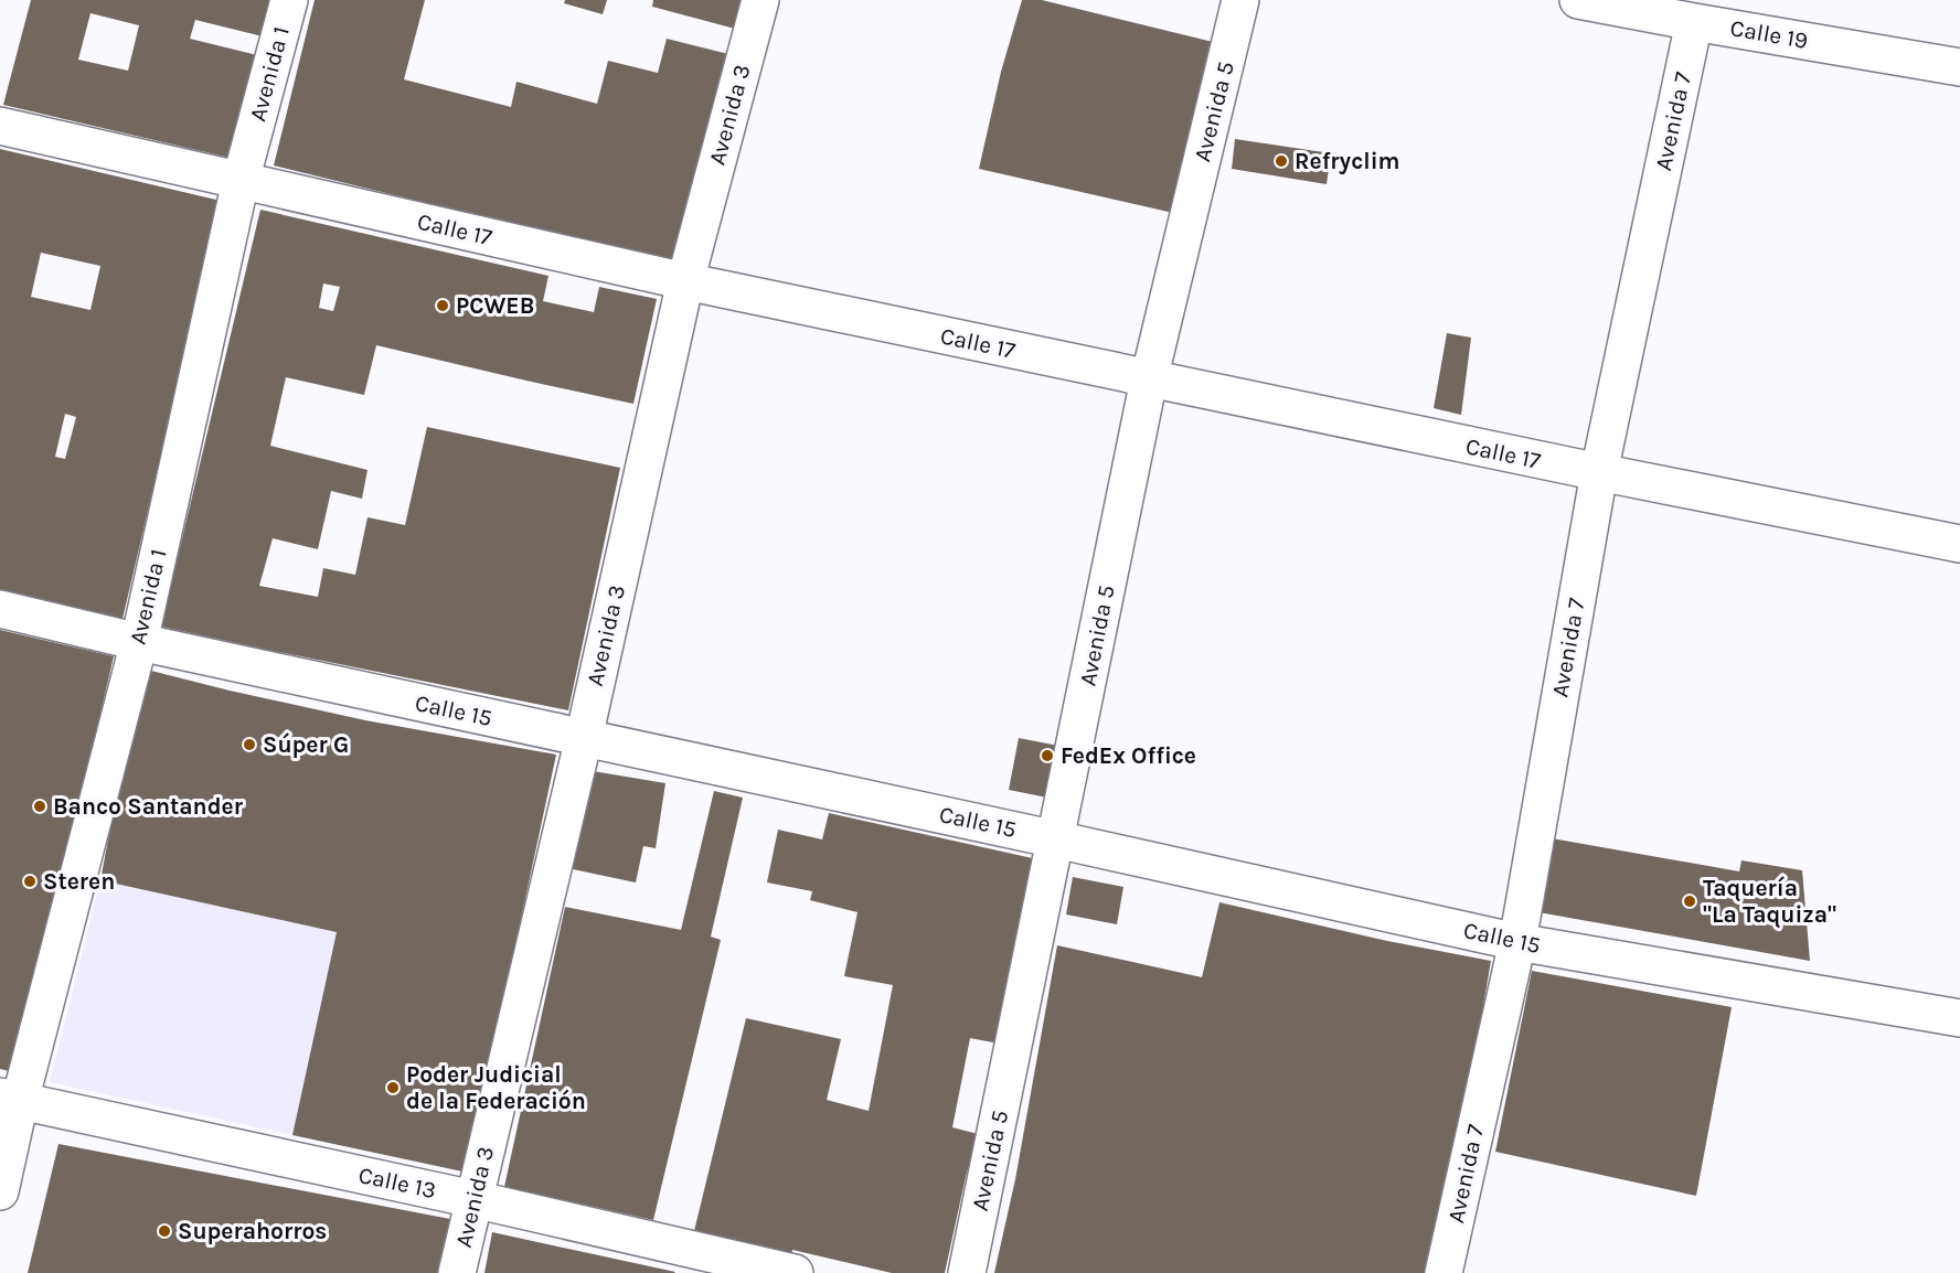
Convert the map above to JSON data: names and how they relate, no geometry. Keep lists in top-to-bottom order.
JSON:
{
  "streets": {
    "street": [
      "Calle 19",
      "Avenida 1",
      "Avenida 5",
      "Avenida 3",
      "Avenida 7",
      "Calle 17",
      "Calle 15",
      "Calle 13"
    ]
  },
  "crossings": [
    ["Calle 19", "Avenida 7"],
    ["Avenida 1", "Calle 17"],
    ["Avenida 1", "Calle 15"],
    ["Avenida 1", "Calle 13"],
    ["Avenida 5", "Calle 17"],
    ["Avenida 5", "Calle 15"],
    ["Avenida 3", "Calle 17"],
    ["Avenida 3", "Calle 15"],
    ["Avenida 3", "Calle 13"],
    ["Avenida 7", "Calle 17"],
    ["Avenida 7", "Calle 15"]
  ],
  "places": [
    "Refryclim",
    "PCWEB",
    "Súper G",
    "FedEx Office",
    "Banco Santander",
    "Steren",
    "Taquería \"La Taquiza\"",
    "Poder Judicial de la Federación",
    "Superahorros"
  ]
}
